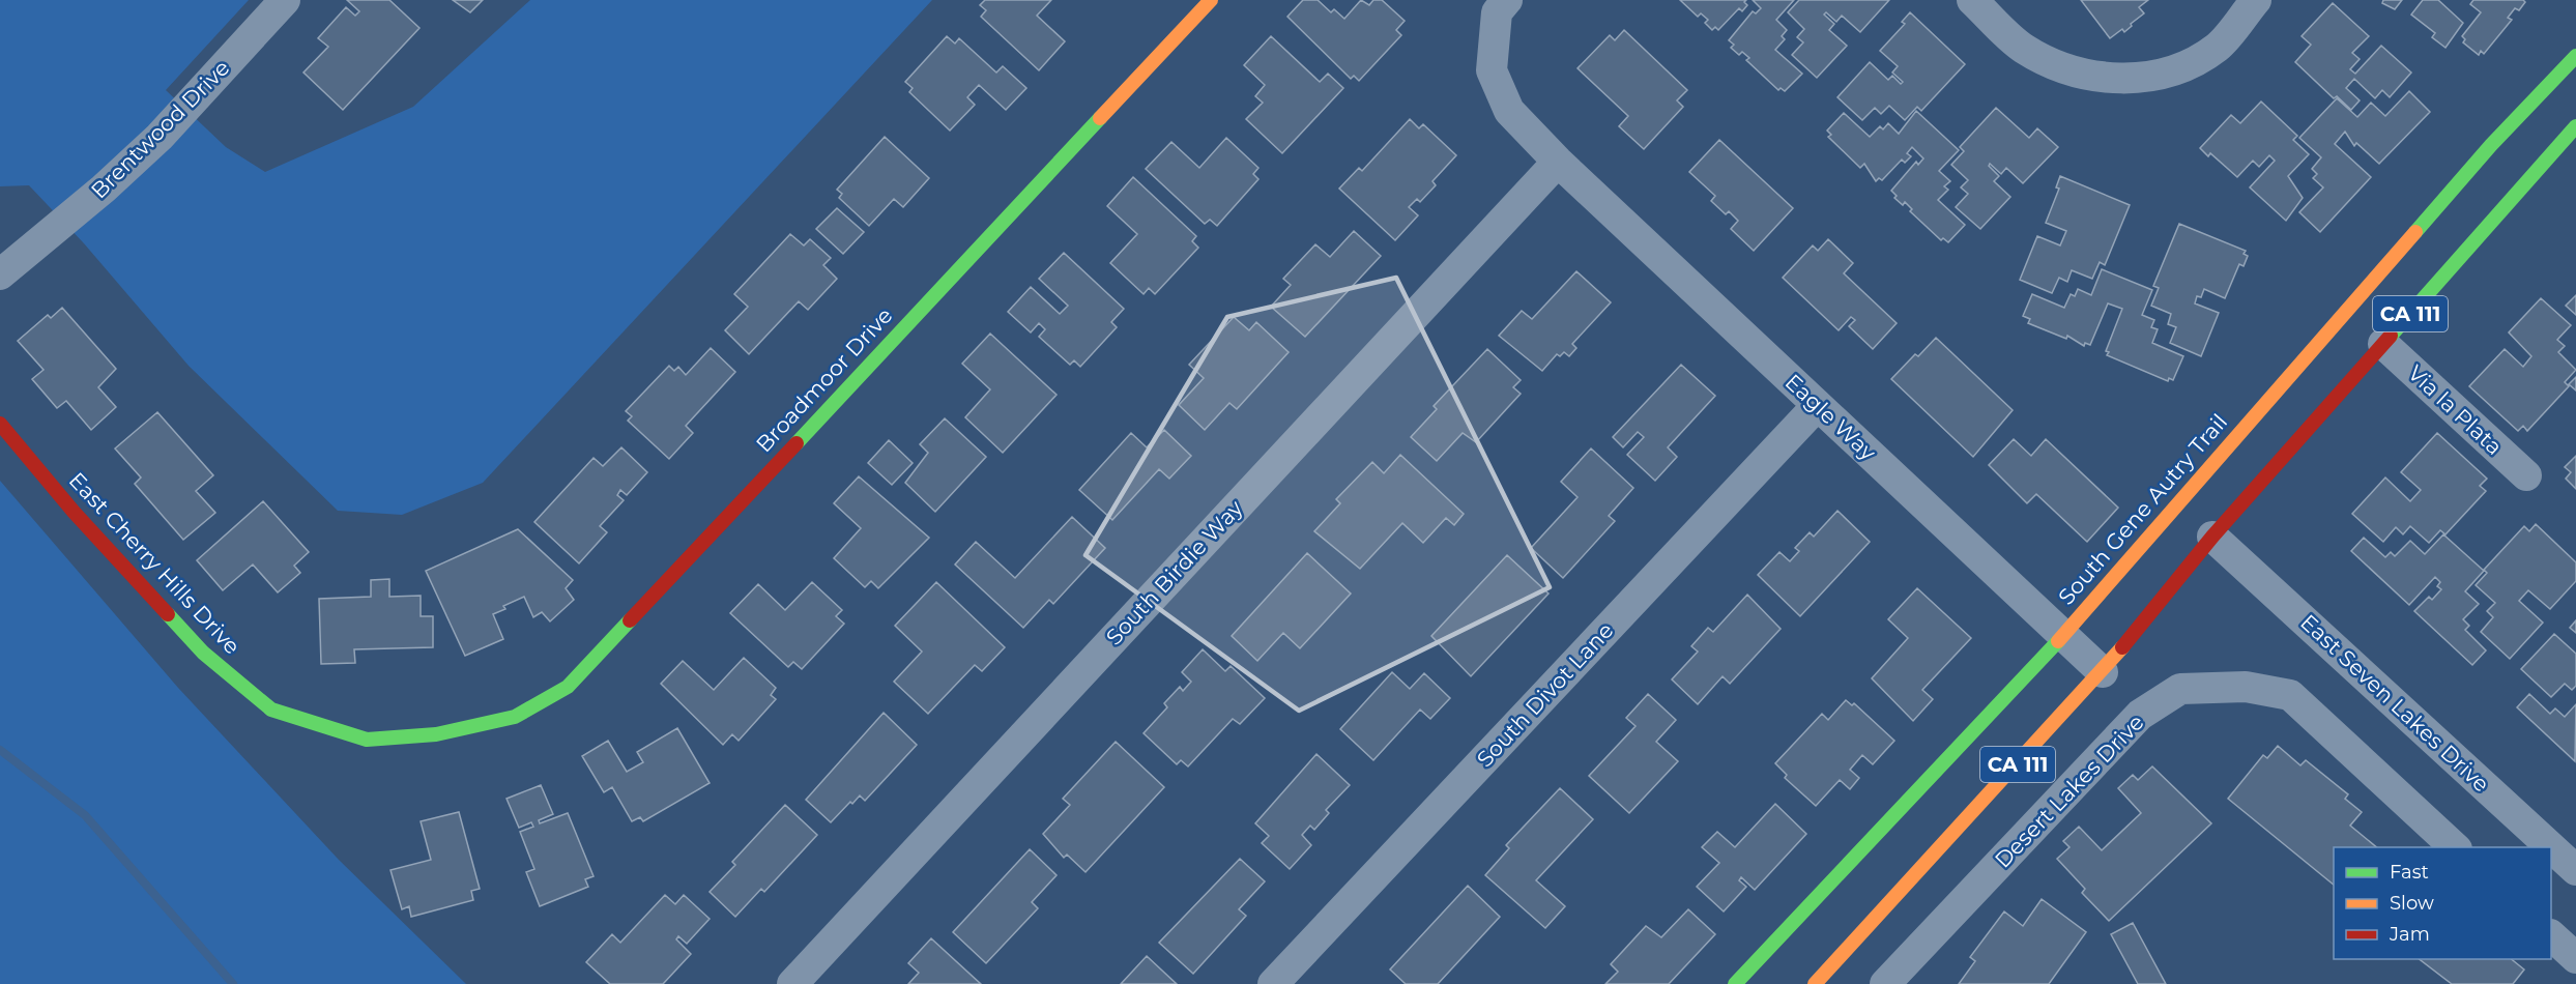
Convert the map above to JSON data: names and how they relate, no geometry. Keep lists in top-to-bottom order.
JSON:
{
  "streets": {
    "street": [
      "Brentwood Drive",
      "CA 111",
      "Broadmoor Drive",
      "Via la Plata",
      "Eagle Way",
      "South Gene Autry Trail",
      "East Cherry Hills Drive",
      "South Birdie Way",
      "South Divot Lane",
      "East Seven Lakes Drive",
      "Desert Lakes Drive"
    ]
  },
  "crossings": [
    ["CA 111", "Via la Plata"],
    ["CA 111", "Eagle Way"],
    ["CA 111", "East Seven Lakes Drive"],
    ["Broadmoor Drive", "East Cherry Hills Drive"],
    ["Eagle Way", "South Gene Autry Trail"],
    ["Eagle Way", "South Birdie Way"],
    ["Eagle Way", "South Divot Lane"]
  ],
  "legend": ["Fast", "Slow", "Jam"]
}
